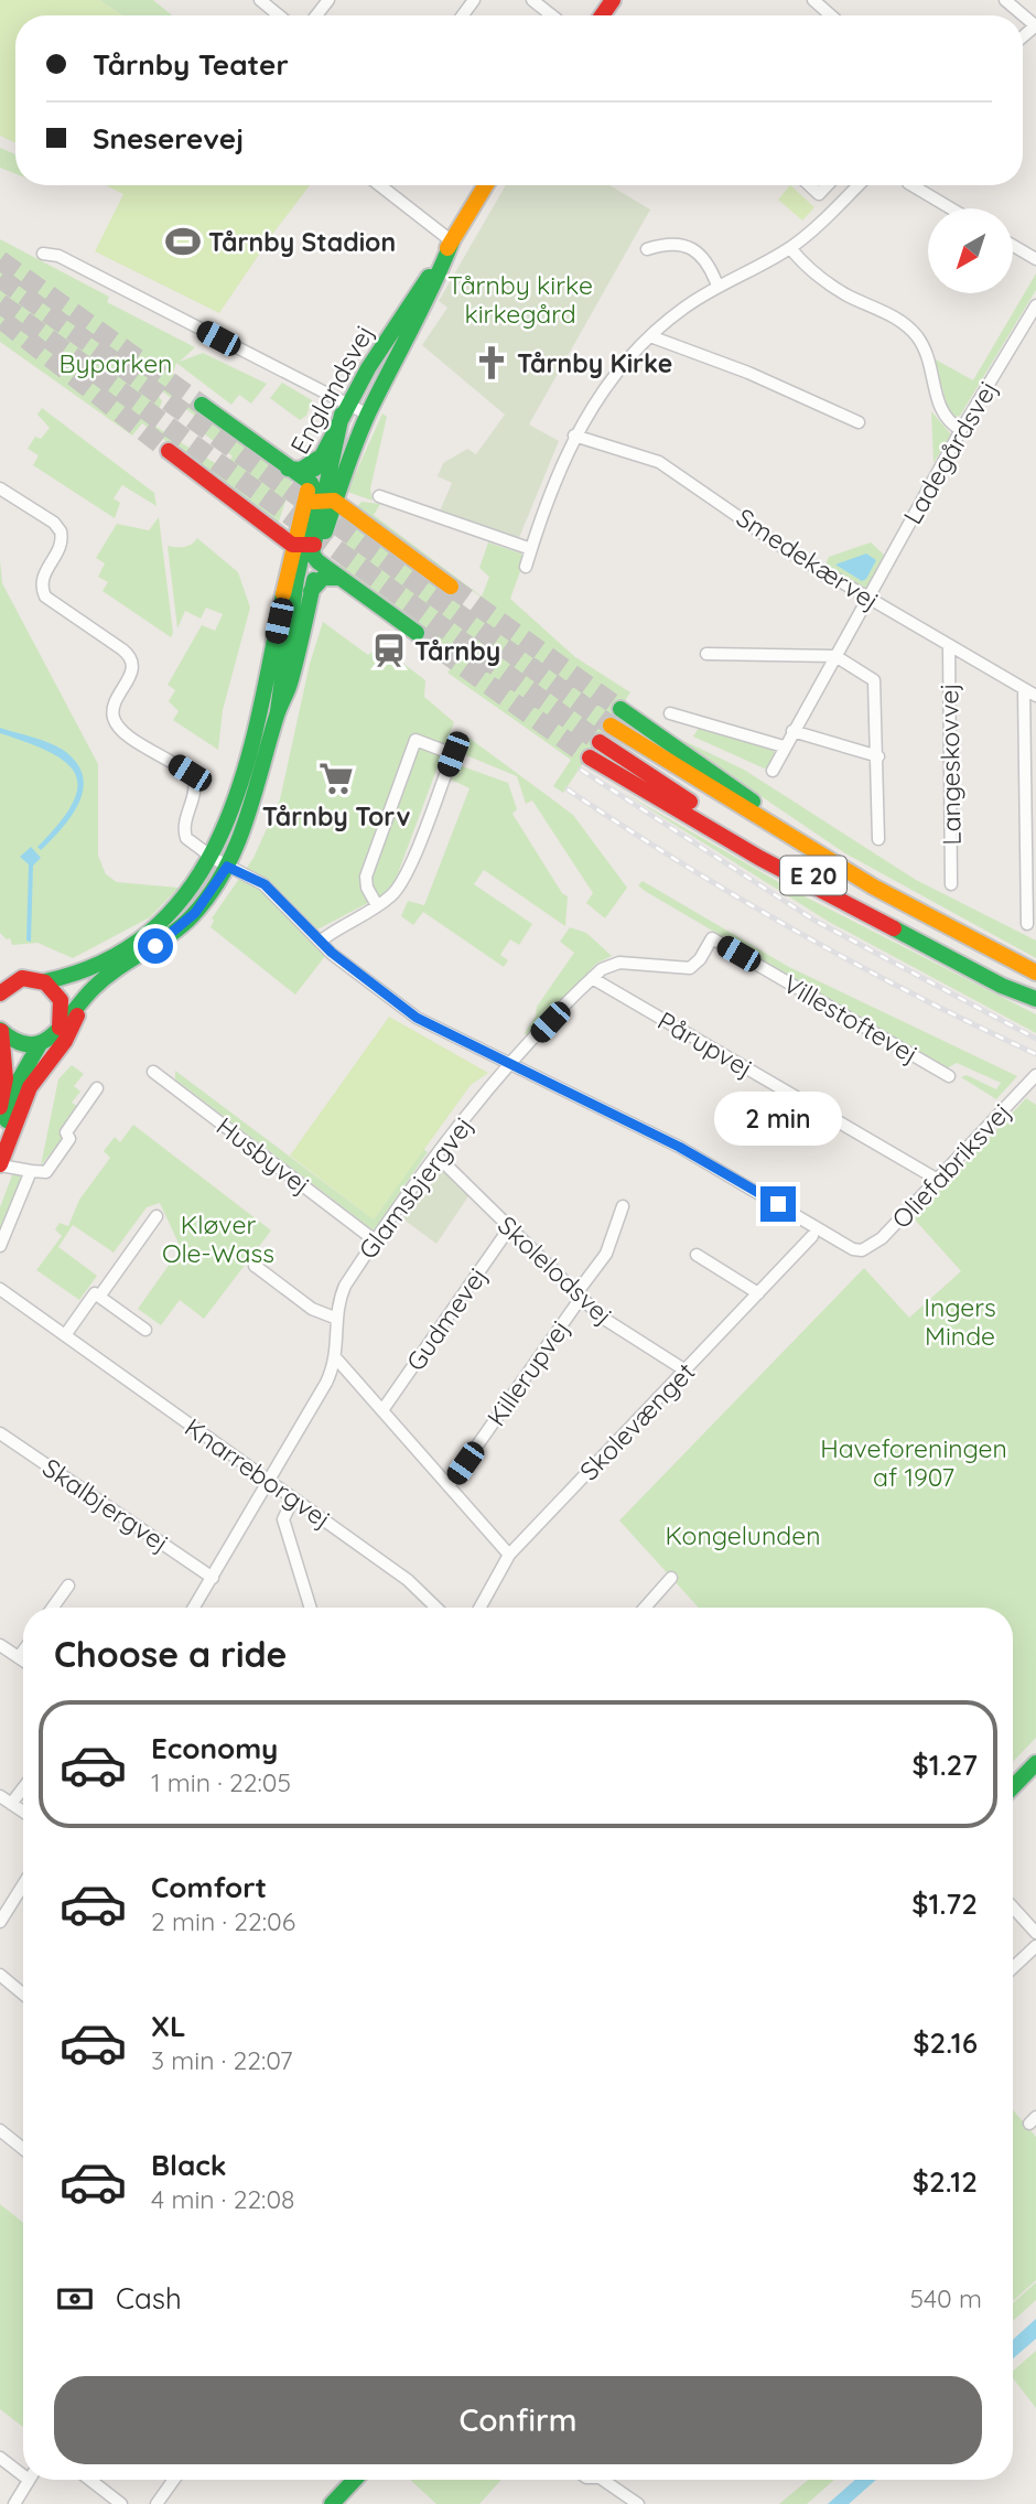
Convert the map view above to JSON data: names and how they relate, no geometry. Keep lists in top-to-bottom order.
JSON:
{
  "streets": {
    "main road": ["Englandsvej", "E 20"],
    "street": [
      "Ladegårdsvej",
      "Smedekærvej",
      "Langeskovvej",
      "Villestoftevej",
      "Pårupvej",
      "Husbyvej",
      "Oliefabriksvej",
      "Glamsbjergvej",
      "Skolelodsvej",
      "Gudmevej",
      "Killerupvej",
      "Skolevænget",
      "Knarreborgvej",
      "Skalbjergvej"
    ]
  },
  "crossings": [
    ["Ladegårdsvej", "Smedekærvej"],
    ["Smedekærvej", "Langeskovvej"],
    ["Villestoftevej", "Pårupvej"],
    ["Villestoftevej", "Glamsbjergvej"],
    ["Pårupvej", "Oliefabriksvej"],
    ["Pårupvej", "Glamsbjergvej"],
    ["Husbyvej", "Glamsbjergvej"],
    ["Oliefabriksvej", "Glamsbjergvej"],
    ["Glamsbjergvej", "Skolelodsvej"],
    ["Glamsbjergvej", "Knarreborgvej"],
    ["Glamsbjergvej", "Skalbjergvej"],
    ["Skolelodsvej", "Gudmevej"],
    ["Skolelodsvej", "Killerupvej"],
    ["Skolelodsvej", "Skolevænget"]
  ],
  "parks": [
    "Tårnby kirke kirkegård",
    "Byparken",
    "Kløver Ole-Wass",
    "Ingers Minde",
    "Haveforeningen af 1907",
    "Kongelunden"
  ],
  "places": {
    "sports": ["Tårnby Stadion"],
    "church": ["Tårnby Kirke"],
    "station": ["Tårnby"],
    "supermarket": ["Tårnby Torv"]
  },
  "north": "bottom left",
  "page": {
    "banner": ["Tårnby Teater", "Sneserevej"],
    "bubble": "2 min",
    "heading": "Choose a ride",
    "list": [
      {
        "name": "Economy",
        "note": "1 min · 22:05",
        "value": "$1.27"
      },
      {
        "name": "Comfort",
        "note": "2 min · 22:06",
        "value": "$1.72"
      },
      {
        "name": "XL",
        "note": "3 min · 22:07",
        "value": "$2.16"
      },
      {
        "name": "Black",
        "note": "4 min · 22:08",
        "value": "$2.12"
      }
    ],
    "pay": ["Cash", "540 m"],
    "buttons": "Confirm"
  }
}
